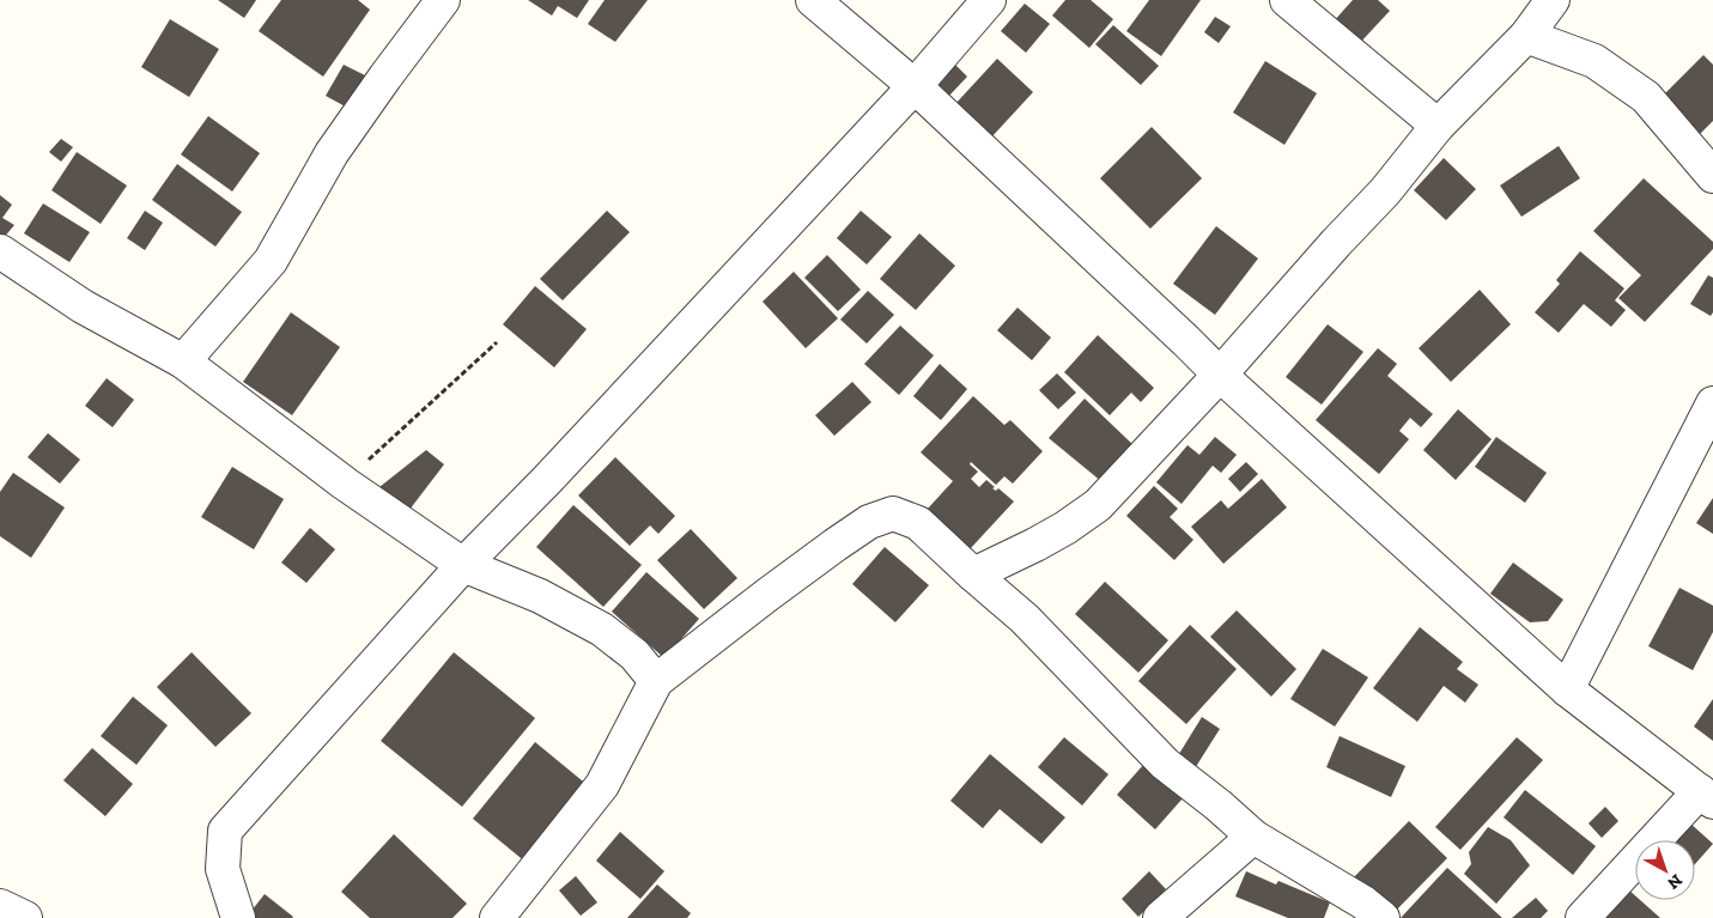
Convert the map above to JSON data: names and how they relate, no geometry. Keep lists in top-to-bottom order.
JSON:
{
  "north": "bottom right"
}
